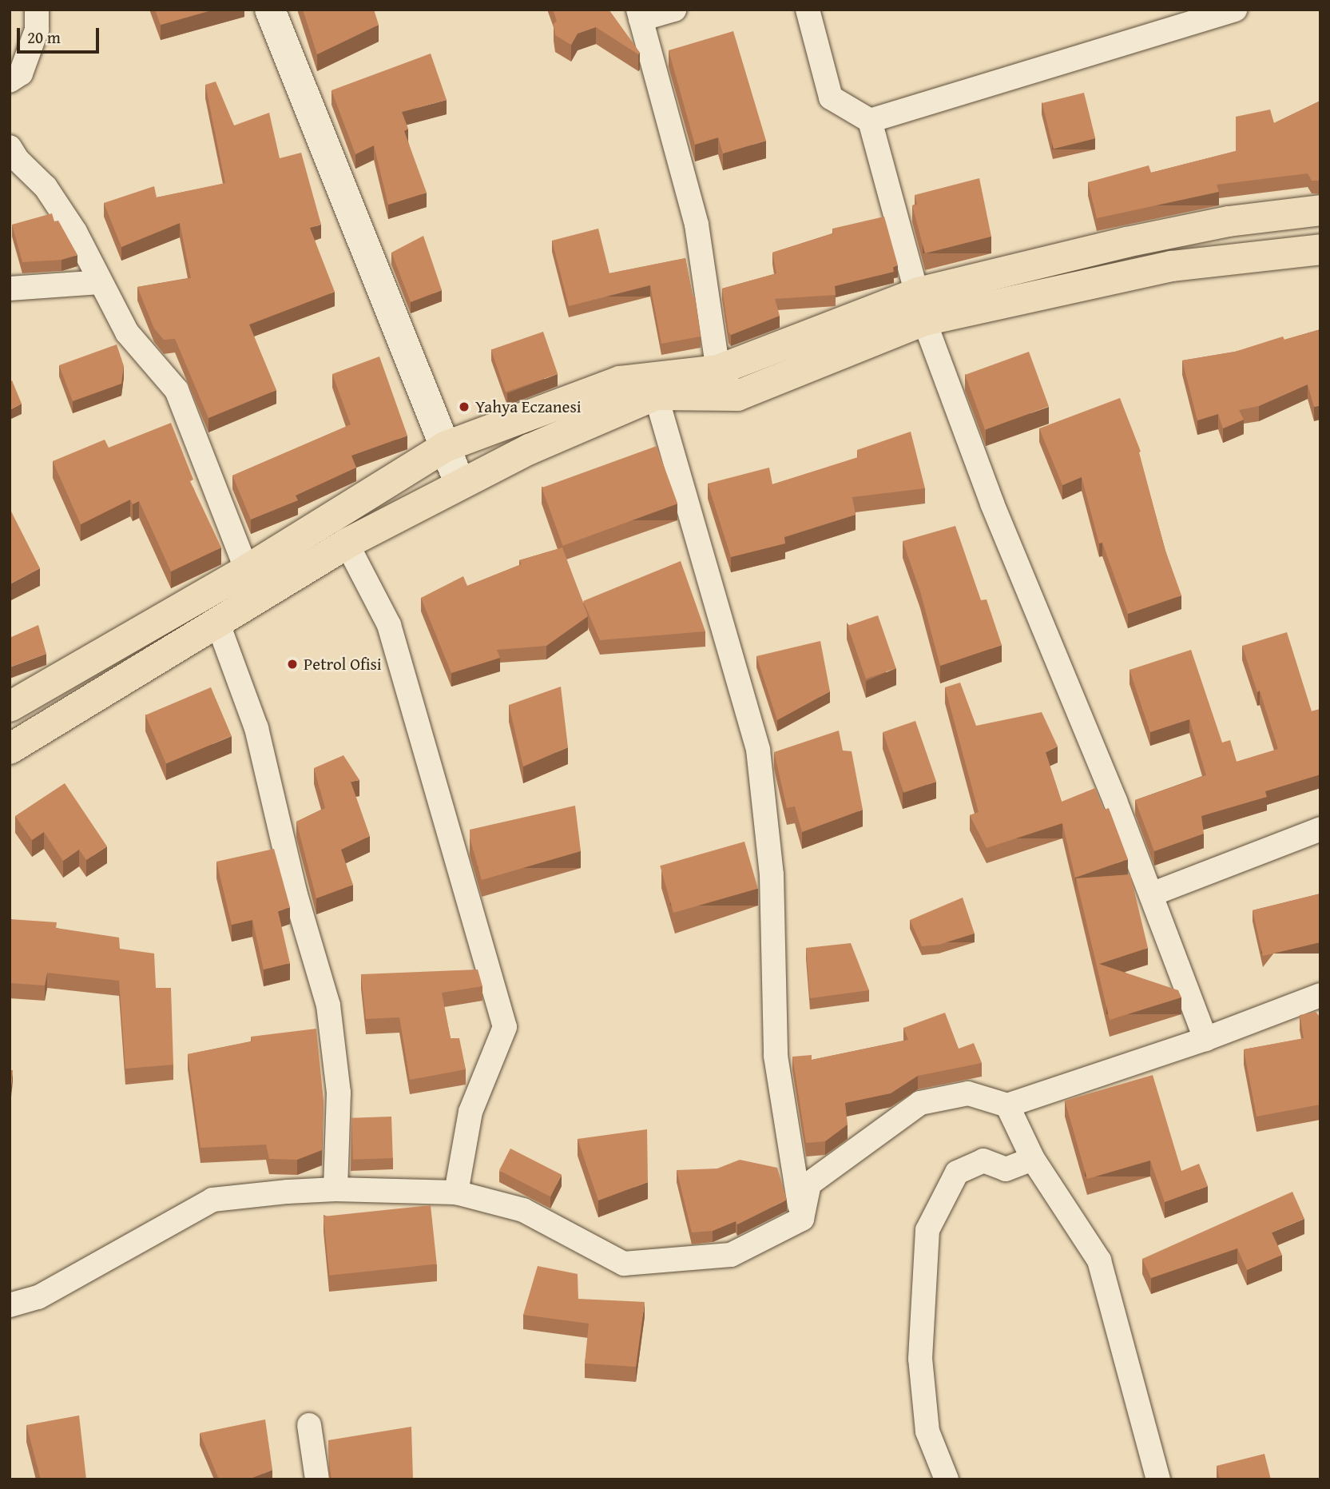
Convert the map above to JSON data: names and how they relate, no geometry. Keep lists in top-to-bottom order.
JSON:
{
  "places": ["Yahya Eczanesi", "Petrol Ofisi"],
  "scale_bar": "20 m"
}
